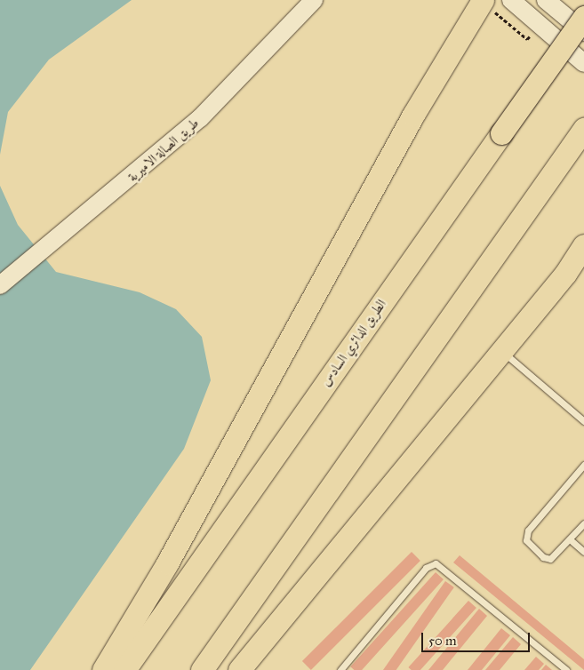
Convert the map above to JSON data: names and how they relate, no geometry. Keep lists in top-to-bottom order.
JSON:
{
  "streets": {
    "highway": ["الطريق الدائري السادس"],
    "street": ["طريق الصالة الاميرية"]
  },
  "scale_bar": "50 m"
}
